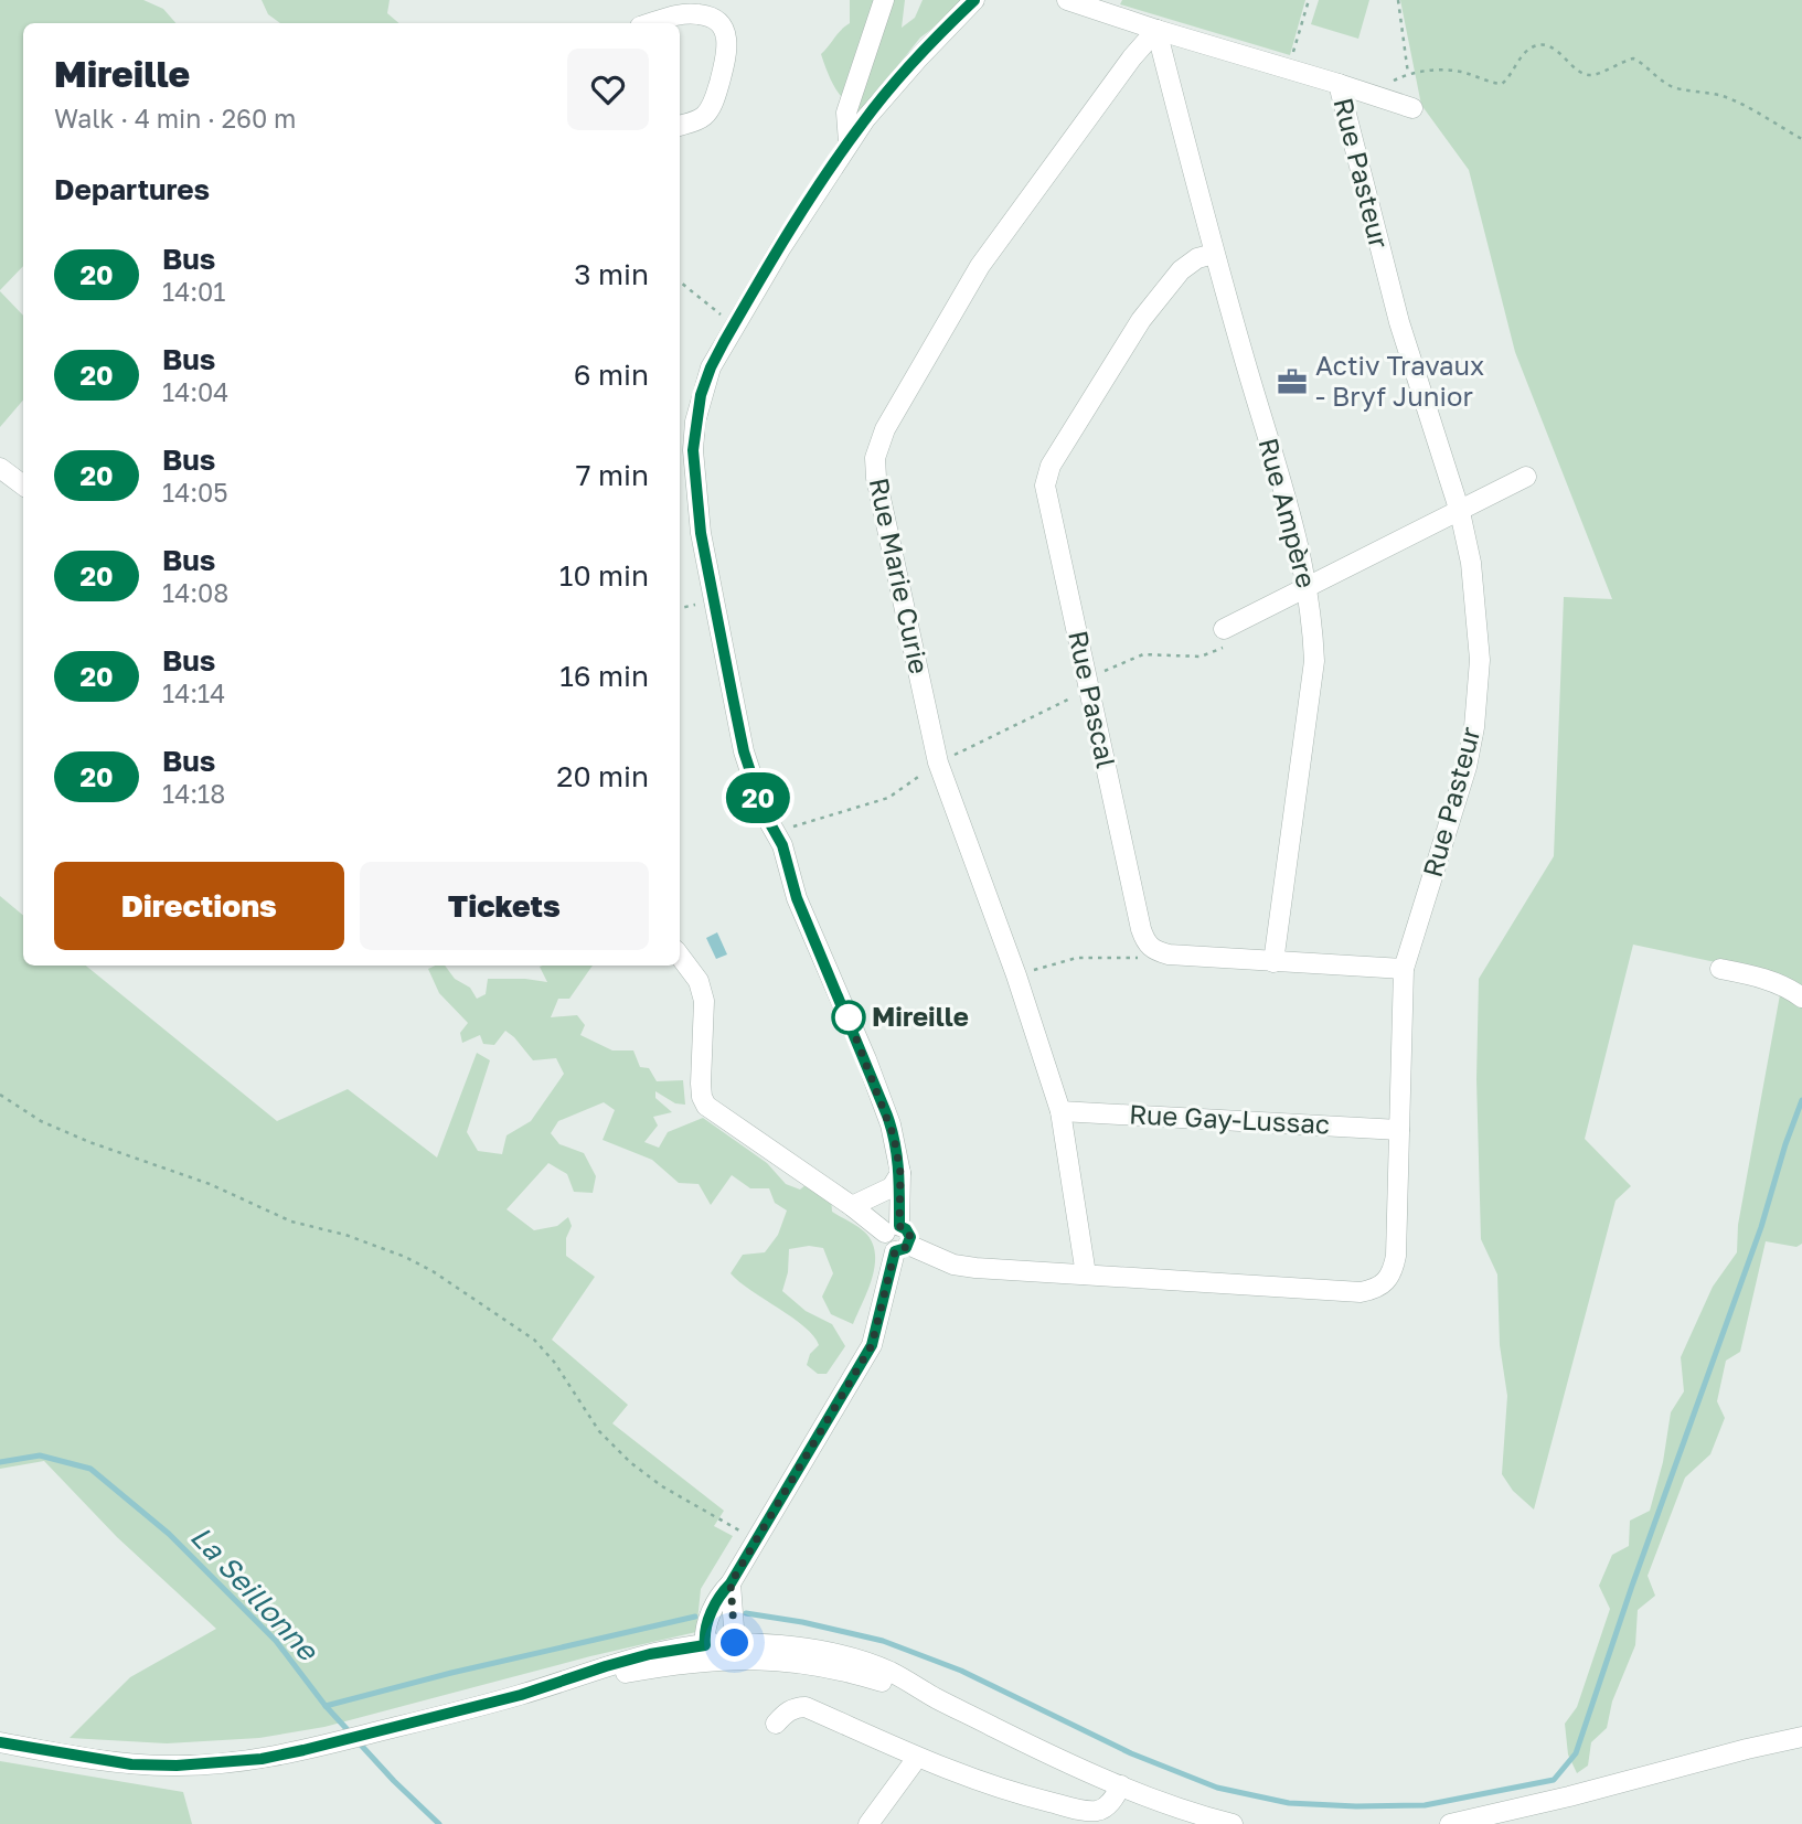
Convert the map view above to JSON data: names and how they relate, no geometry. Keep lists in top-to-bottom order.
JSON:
{
  "streets": {
    "street": [
      "Rue Pasteur",
      "Rue Ampère",
      "Rue Marie Curie",
      "Rue Pascal",
      "Rue Gay-Lussac"
    ]
  },
  "crossings": [
    ["Rue Pasteur", "Rue Marie Curie"],
    ["Rue Pasteur", "Rue Gay-Lussac"],
    ["Rue Ampère", "Rue Pascal"],
    ["Rue Marie Curie", "Rue Gay-Lussac"]
  ],
  "water": ["La Seillonne"],
  "places": {
    "office": ["Activ Travaux - Bryf Junior"],
    "other": ["Mireille"]
  },
  "lines": ["bus line 20"],
  "page": {
    "on_map": "20",
    "heading": [
      ["Mireille", "Walk · 4 min · 260 m"],
      "Departures"
    ],
    "list": [
      {
        "mark": "20",
        "name": "Bus",
        "note": "14:01",
        "value": "3 min"
      },
      {
        "mark": "20",
        "name": "Bus",
        "note": "14:04",
        "value": "6 min"
      },
      {
        "mark": "20",
        "name": "Bus",
        "note": "14:05",
        "value": "7 min"
      },
      {
        "mark": "20",
        "name": "Bus",
        "note": "14:08",
        "value": "10 min"
      },
      {
        "mark": "20",
        "name": "Bus",
        "note": "14:14",
        "value": "16 min"
      },
      {
        "mark": "20",
        "name": "Bus",
        "note": "14:18",
        "value": "20 min"
      }
    ],
    "buttons": ["Directions", "Tickets"]
  }
}
